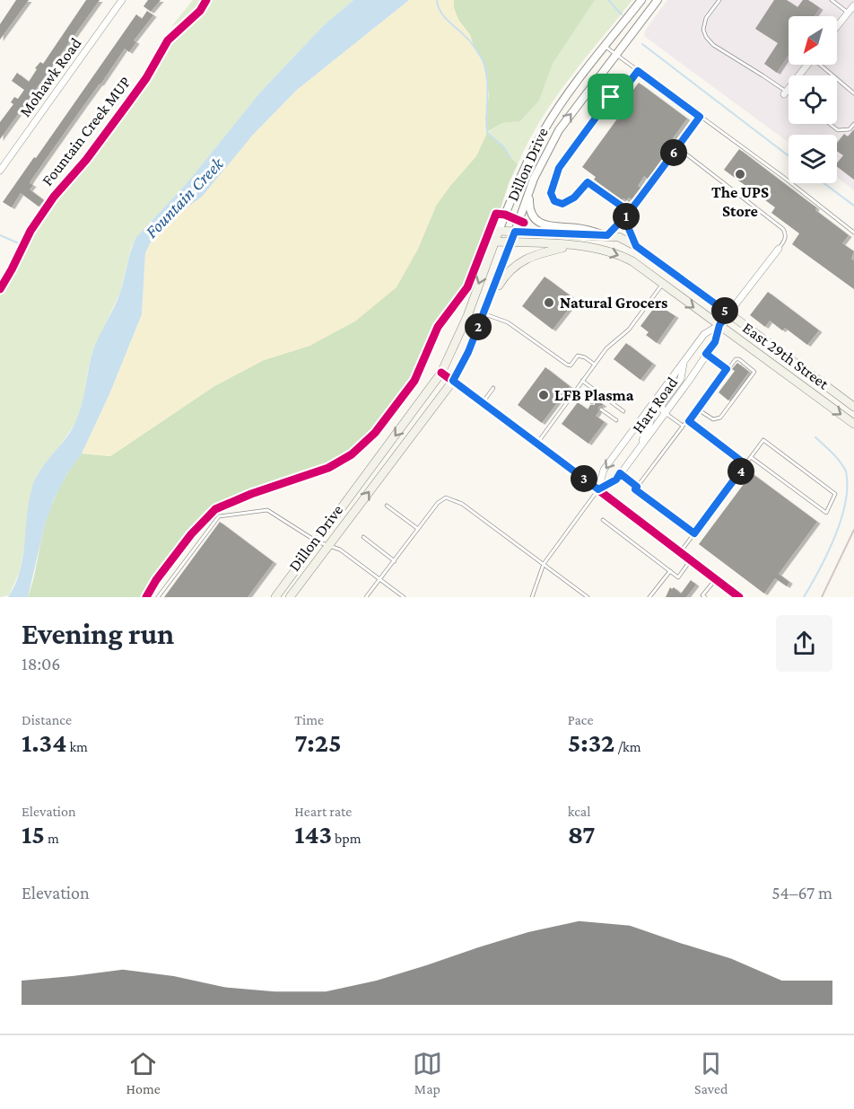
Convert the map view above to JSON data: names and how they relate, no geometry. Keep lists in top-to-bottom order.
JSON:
{
  "streets": {
    "main road": ["Dillon Drive", "East 29th Street"],
    "street": ["Mohawk Road", "Hart Road"],
    "cycle path": ["Fountain Creek MUP"]
  },
  "crossings": [
    ["Dillon Drive", "East 29th Street"],
    ["East 29th Street", "Hart Road"]
  ],
  "water": ["Fountain Creek"],
  "places": ["The UPS Store", "Natural Grocers", "LFB Plasma"],
  "north": "bottom left",
  "page": {
    "pins": [
      "6",
      "1",
      "5",
      "2",
      "4",
      "3"
    ],
    "heading": ["Evening run", "18:06"],
    "stats": [
      ["Distance", "1.34 km"],
      ["Time", "7:25"],
      ["Pace", "5:32 /km"],
      ["Elevation", "15 m"],
      ["Heart rate", "143 bpm"],
      ["kcal", "87"]
    ],
    "chart": ["Elevation", "54–67 m"],
    "tabs": ["Home", "Map", "Saved"]
  }
}
